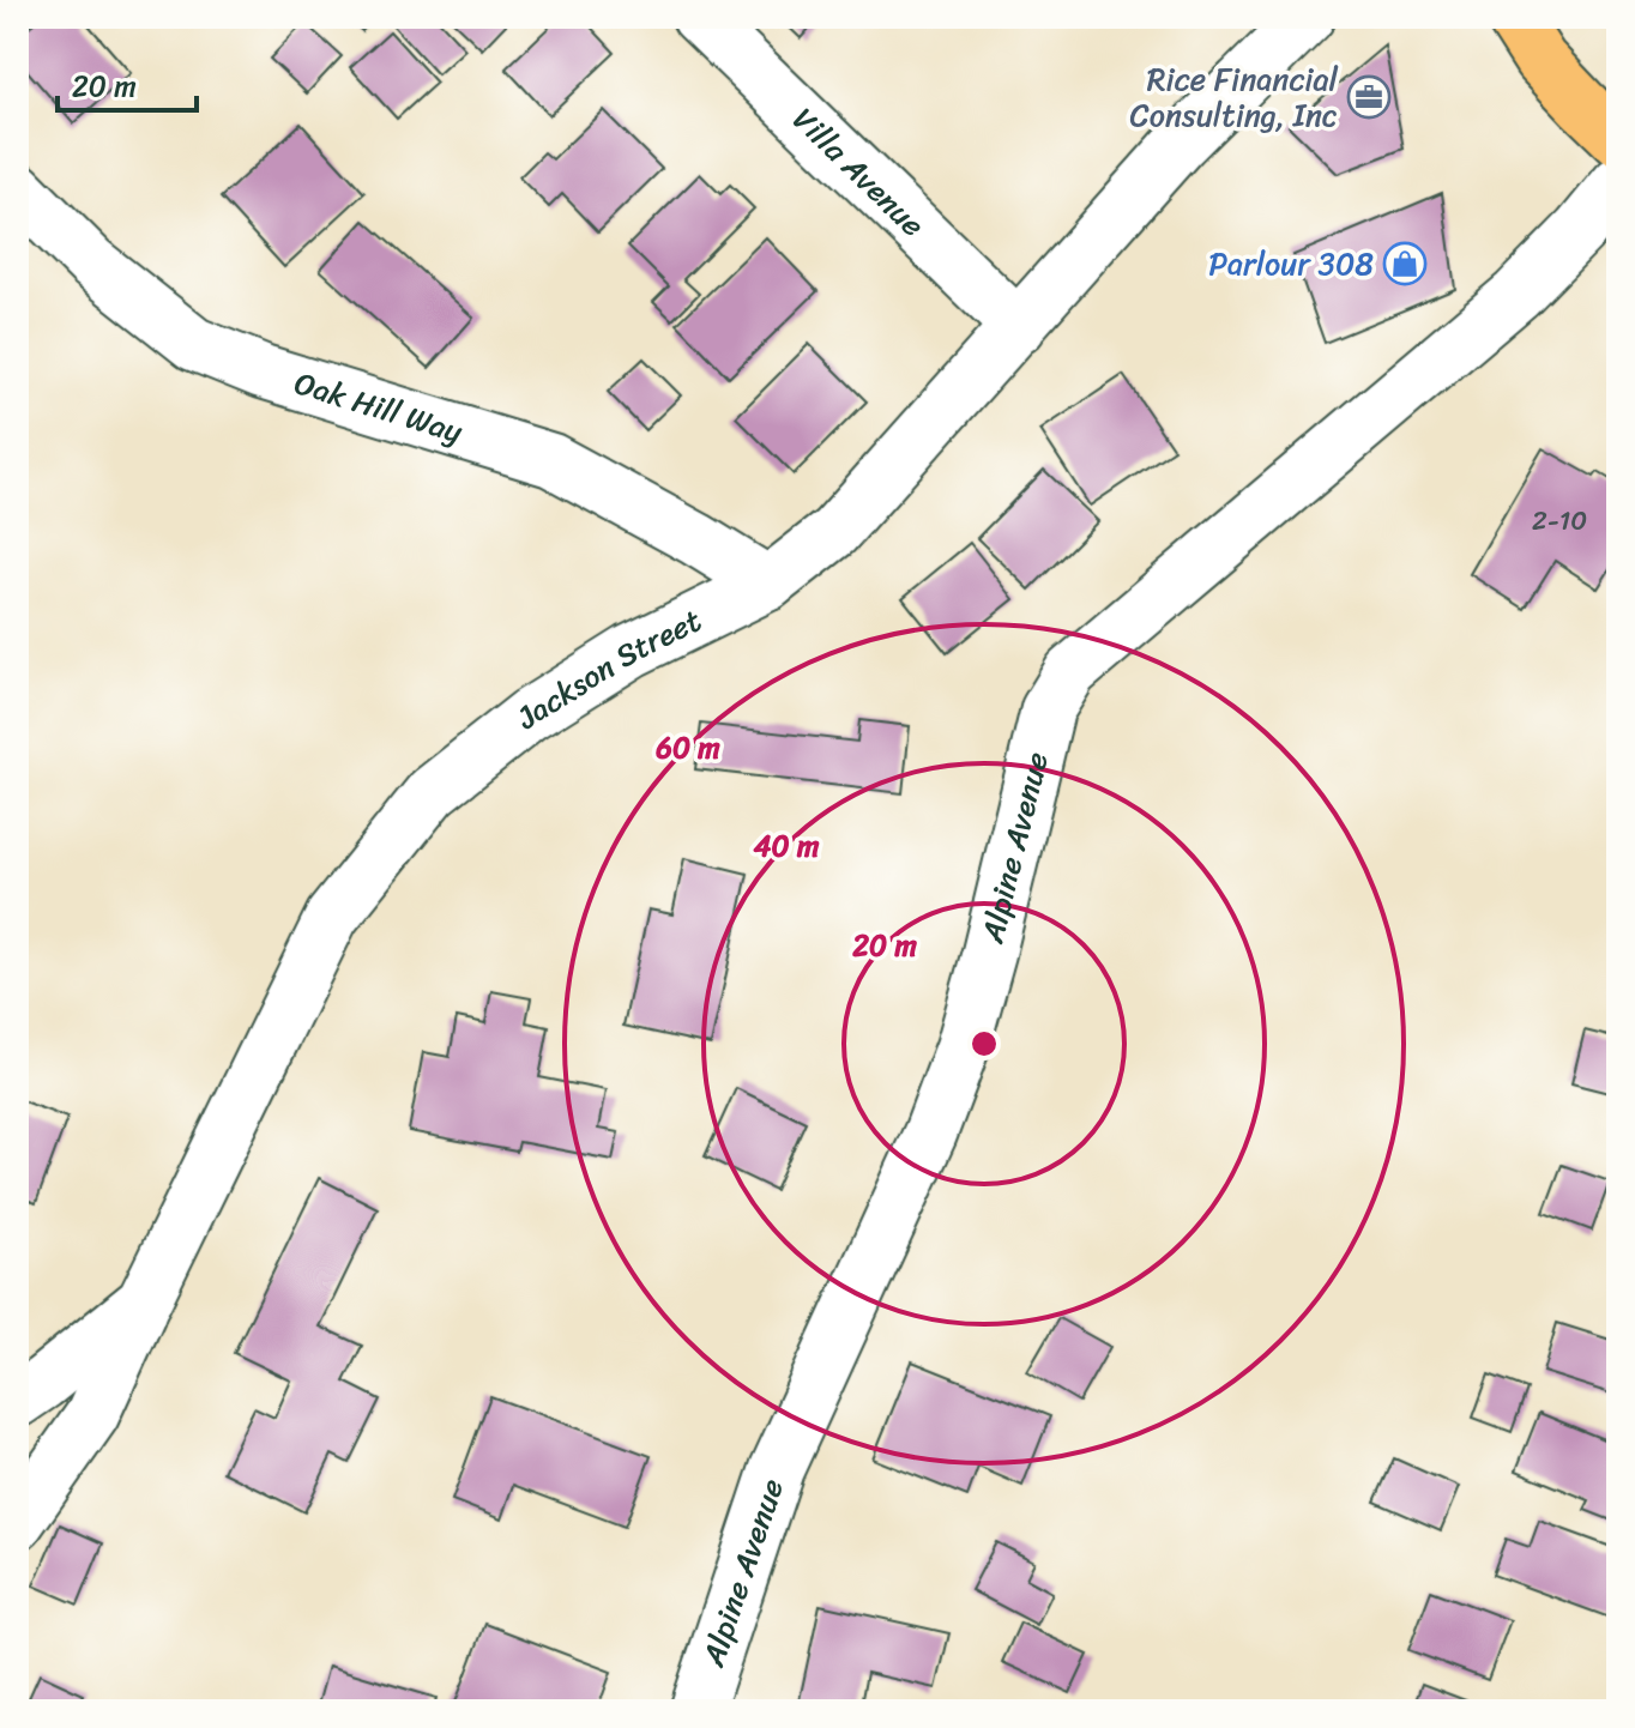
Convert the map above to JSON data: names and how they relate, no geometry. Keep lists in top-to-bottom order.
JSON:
{
  "streets": {
    "street": [
      "Villa Avenue",
      "Oak Hill Way",
      "Jackson Street",
      "Alpine Avenue"
    ]
  },
  "crossings": [
    ["Villa Avenue", "Jackson Street"],
    ["Oak Hill Way", "Jackson Street"]
  ],
  "places": {
    "office": ["Rice Financial Consulting, Inc"],
    "shop": ["Parlour 308"]
  },
  "house_numbers": ["2-10"],
  "scale_bar": "20 m",
  "rings": ["60 m", "40 m", "20 m"]
}
